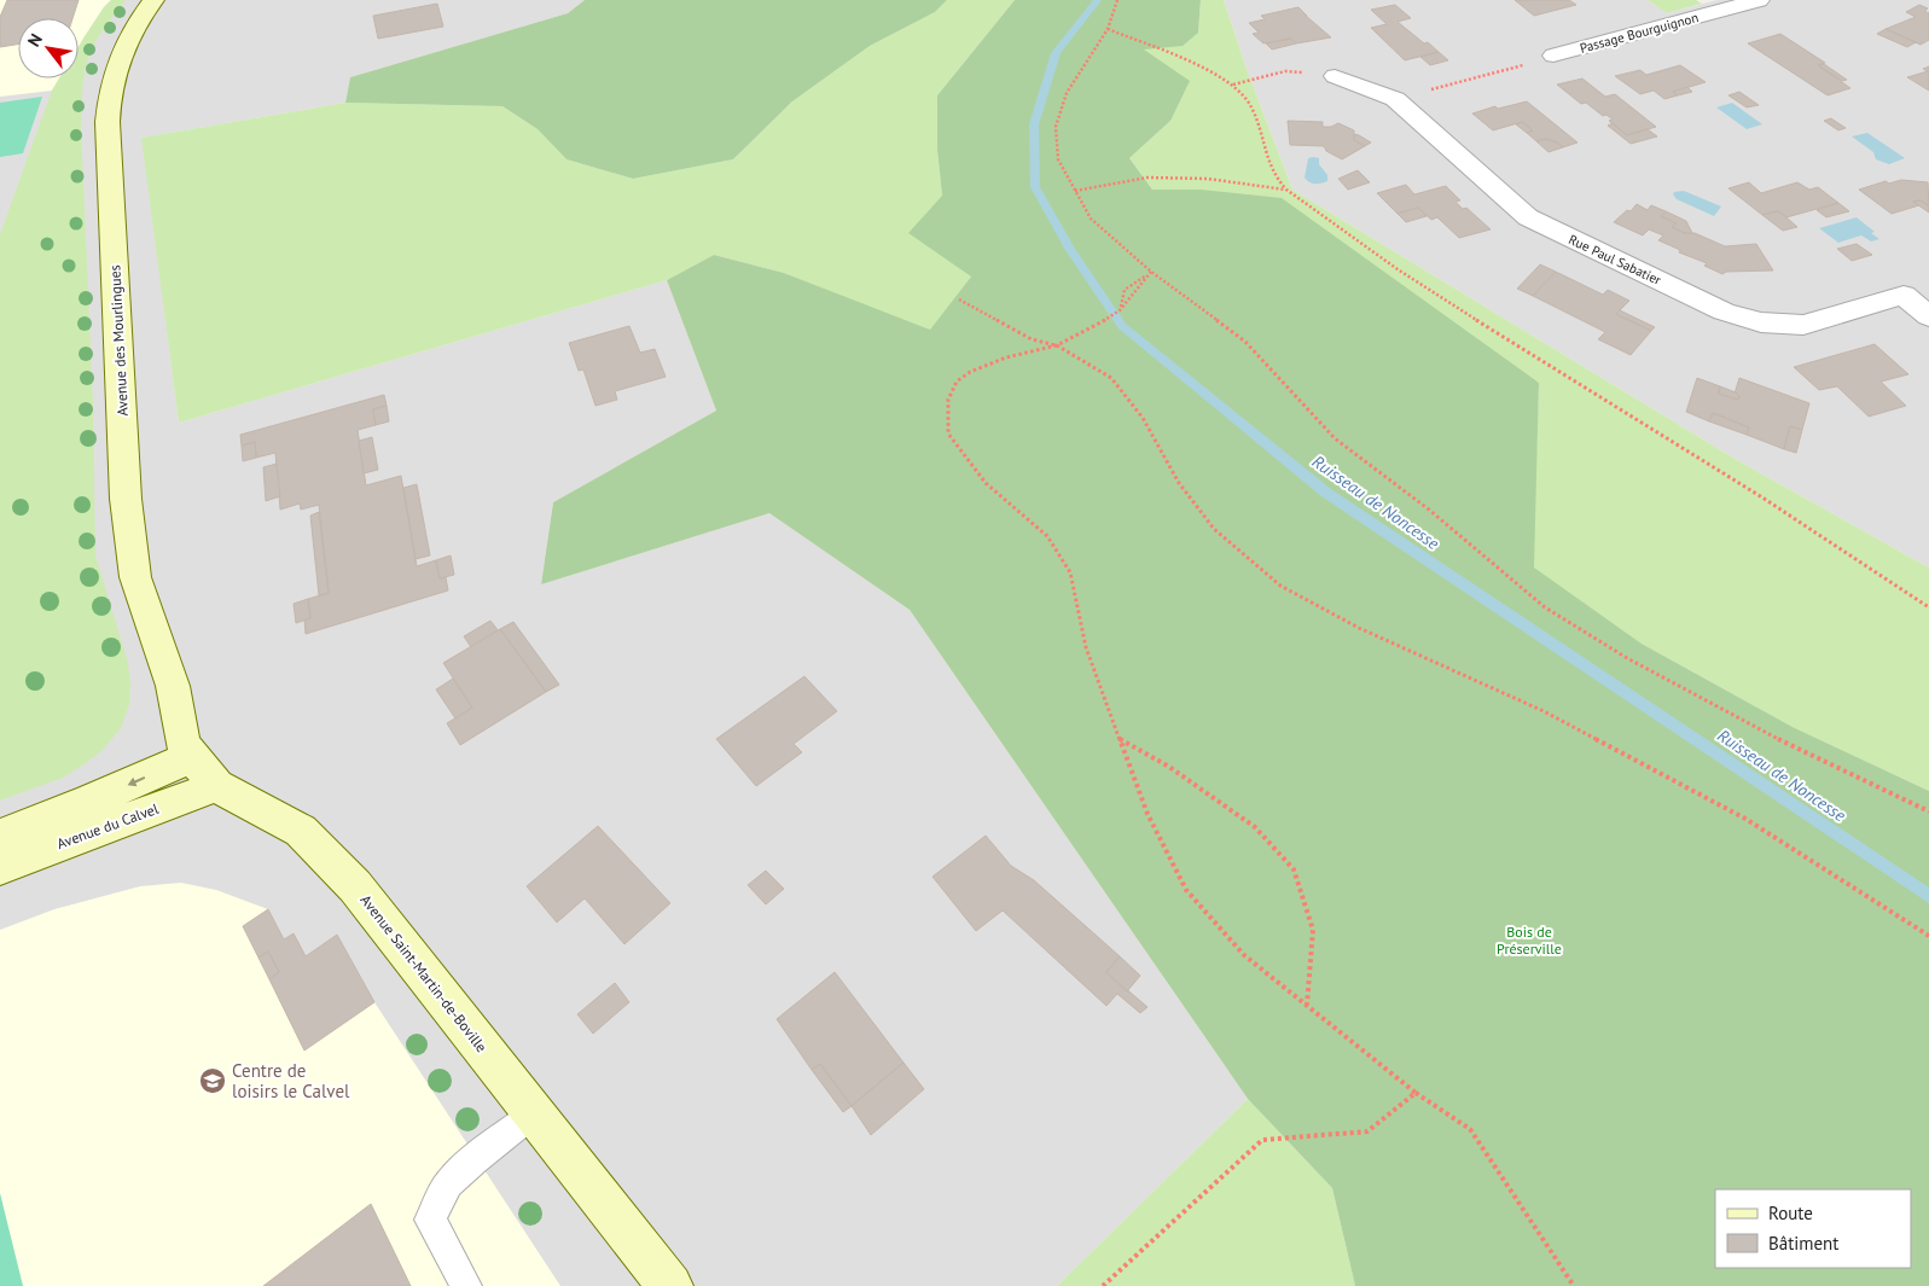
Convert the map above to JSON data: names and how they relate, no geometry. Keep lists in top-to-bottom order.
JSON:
{
  "streets": {
    "street": [
      "Passage Bourguignon",
      "Rue Paul Sabatier",
      "Avenue des Mourlingues",
      "Avenue du Calvel",
      "Avenue Saint-Martin-de-Boville"
    ]
  },
  "crossings": [
    ["Avenue des Mourlingues", "Avenue Saint-Martin-de-Boville"],
    ["Avenue du Calvel", "Avenue Saint-Martin-de-Boville"]
  ],
  "water": ["Ruisseau de Noncesse"],
  "parks": ["Bois de Préserville"],
  "places": {
    "school or university": ["Centre de loisirs le Calvel"]
  },
  "legend": ["Route", "Bâtiment"],
  "north": "top left"
}
